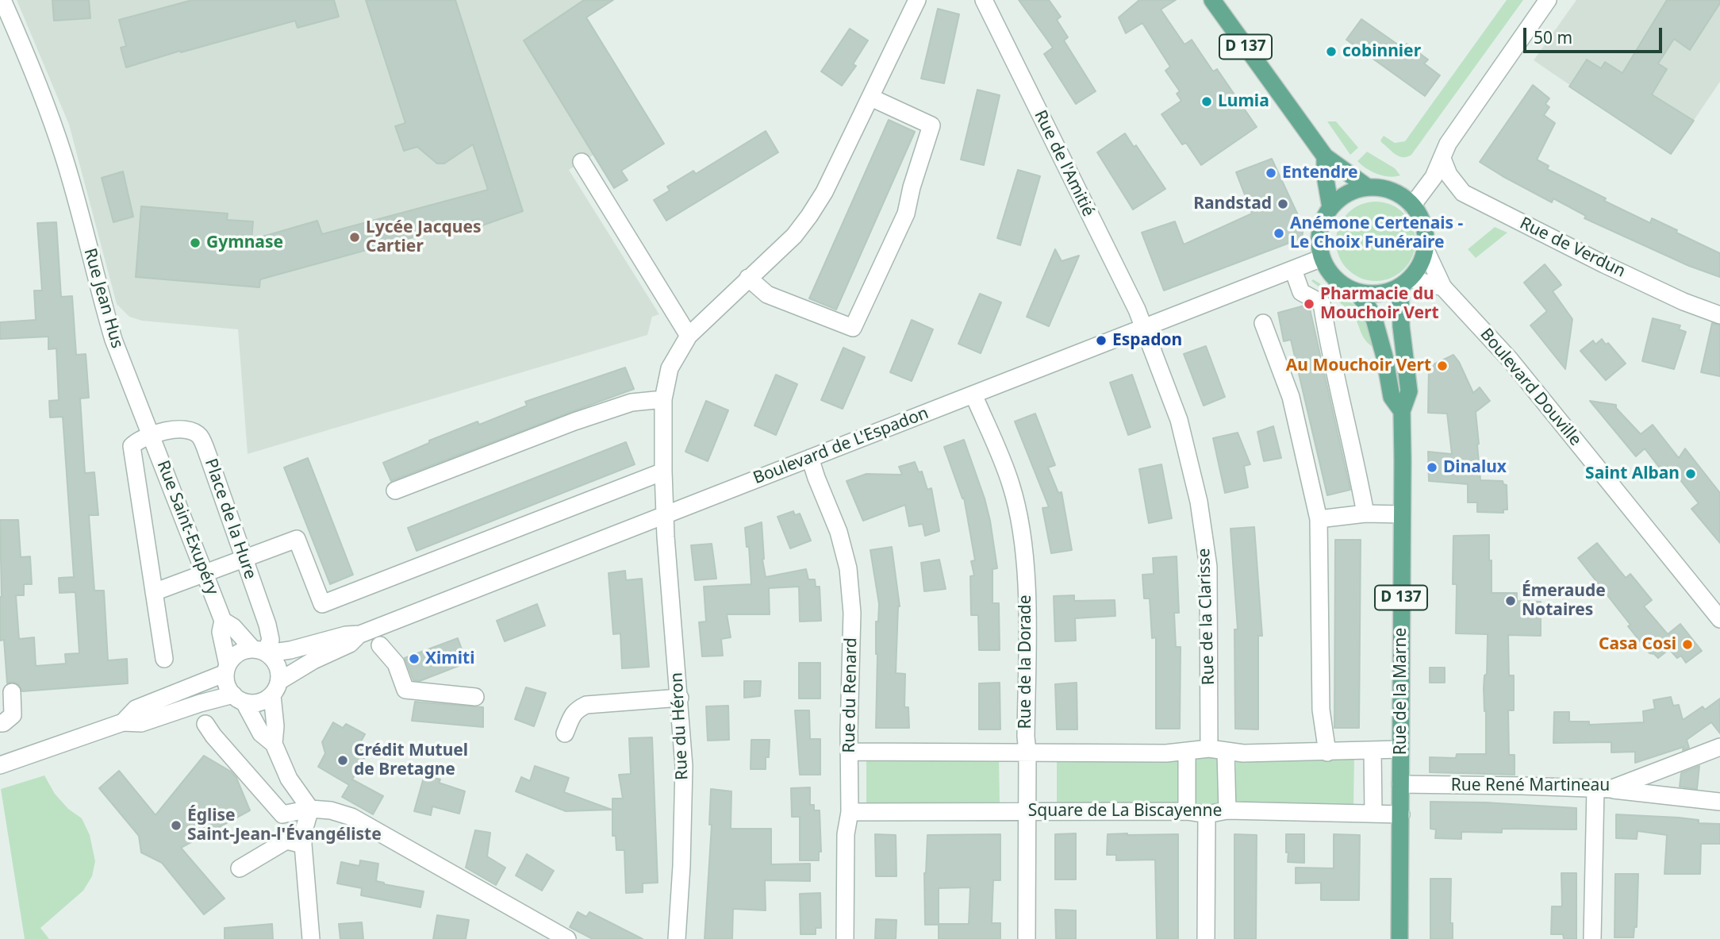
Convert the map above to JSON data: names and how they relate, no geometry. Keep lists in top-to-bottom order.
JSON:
{
  "streets": {
    "main road": ["D 137", "Rue de la Marne"],
    "street": [
      "Rue de l'Amitié",
      "Rue de Verdun",
      "Rue Jean Hus",
      "Boulevard Douville",
      "Boulevard de L'Espadon",
      "Place de la Hure",
      "Rue Saint-Exupéry",
      "Rue de la Clarisse",
      "Rue de la Dorade",
      "Rue du Renard",
      "Rue du Héron",
      "Rue René Martineau",
      "Square de La Biscayenne"
    ]
  },
  "crossings": [
    ["D 137", "Boulevard de L'Espadon"],
    ["D 137", "Rue de la Marne"],
    ["Rue de l'Amitié", "Boulevard de L'Espadon"],
    ["Rue de l'Amitié", "Rue de la Clarisse"],
    ["Rue Jean Hus", "Place de la Hure"],
    ["Rue Jean Hus", "Rue Saint-Exupéry"],
    ["Boulevard de L'Espadon", "Place de la Hure"],
    ["Boulevard de L'Espadon", "Rue Saint-Exupéry"],
    ["Boulevard de L'Espadon", "Rue de la Clarisse"],
    ["Boulevard de L'Espadon", "Rue de la Dorade"],
    ["Boulevard de L'Espadon", "Rue de la Marne"],
    ["Boulevard de L'Espadon", "Rue du Renard"],
    ["Boulevard de L'Espadon", "Rue du Héron"],
    ["Place de la Hure", "Rue Saint-Exupéry"],
    ["Rue de la Dorade", "Square de La Biscayenne"],
    ["Rue de la Marne", "Rue René Martineau"],
    ["Rue de la Marne", "Square de La Biscayenne"],
    ["Rue du Renard", "Square de La Biscayenne"]
  ],
  "places": [
    "cobinnier",
    "Lumia",
    "Entendre",
    "Randstad",
    "Anémone Certenais - Le Choix Funéraire",
    "Lycée Jacques Cartier",
    "Gymnase",
    "Pharmacie du Mouchoir Vert",
    "Espadon",
    "Au Mouchoir Vert",
    "Dinalux",
    "Saint Alban",
    "Émeraude Notaires",
    "Casa Cosi",
    "Ximiti",
    "Crédit Mutuel de Bretagne",
    "Église Saint-Jean-l'Évangéliste"
  ],
  "scale_bar": "50 m"
}
